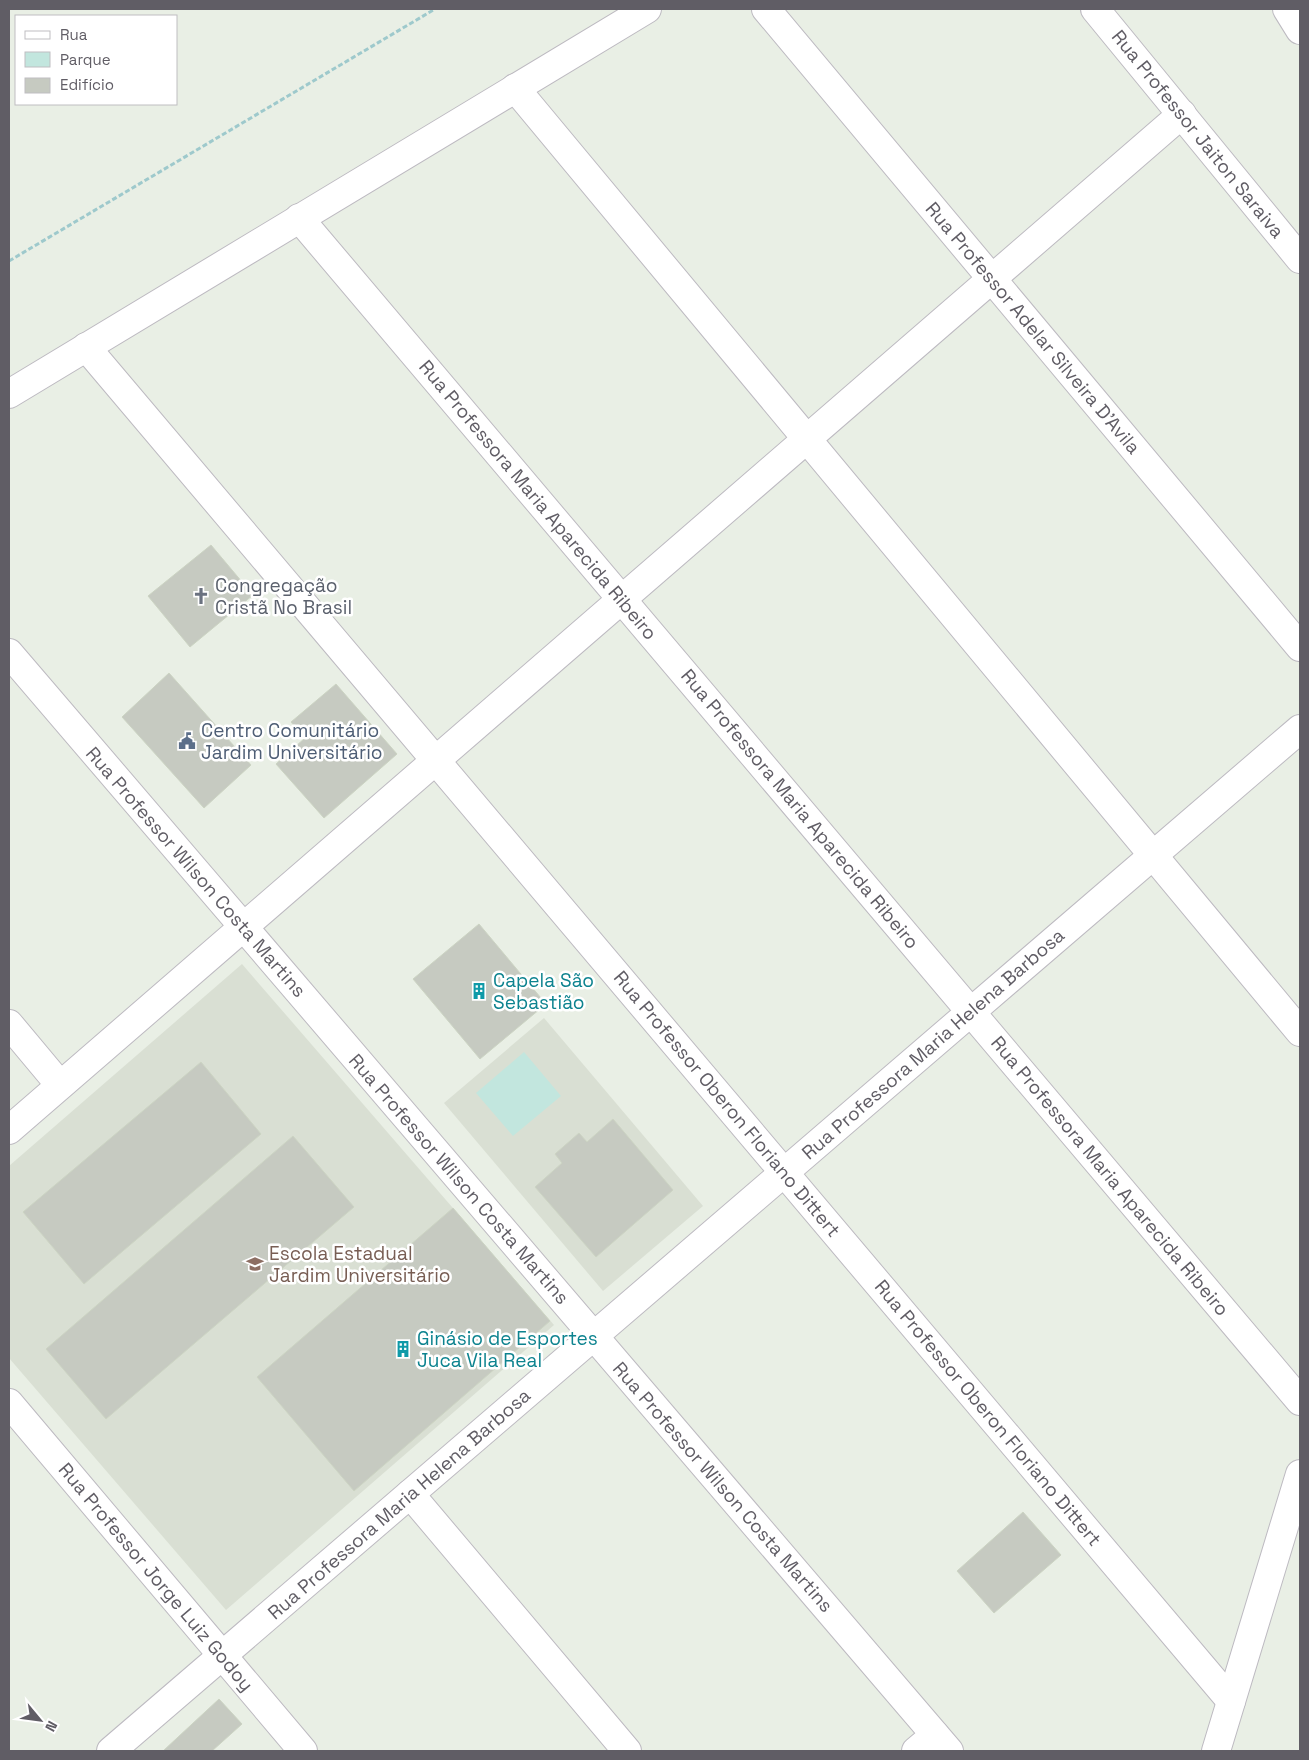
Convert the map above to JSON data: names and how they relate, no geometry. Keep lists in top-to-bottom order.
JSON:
{
  "streets": {
    "street": [
      "Rua Professor Jaiton Saraiva",
      "Rua Professor Adelar Silveira D'Avila",
      "Rua Professora Maria Aparecida Ribeiro",
      "Rua Professor Wilson Costa Martins",
      "Rua Professora Maria Helena Barbosa",
      "Rua Professor Oberon Floriano Dittert",
      "Rua Professor Jorge Luiz Godoy"
    ]
  },
  "crossings": [
    ["Rua Professora Maria Aparecida Ribeiro", "Rua Professora Maria Helena Barbosa"],
    ["Rua Professor Wilson Costa Martins", "Rua Professora Maria Helena Barbosa"],
    ["Rua Professora Maria Helena Barbosa", "Rua Professor Oberon Floriano Dittert"],
    ["Rua Professora Maria Helena Barbosa", "Rua Professor Jorge Luiz Godoy"]
  ],
  "places": {
    "church": ["Congregação Cristã No Brasil"],
    "public building": ["Centro Comunitário Jardim Universitário"],
    "building": ["Capela São Sebastião", "Ginásio de Esportes Juca Vila Real"],
    "school or university": ["Escola Estadual Jardim Universitário"]
  },
  "legend": ["Rua", "Parque", "Edifício"],
  "north": "bottom right"
}
